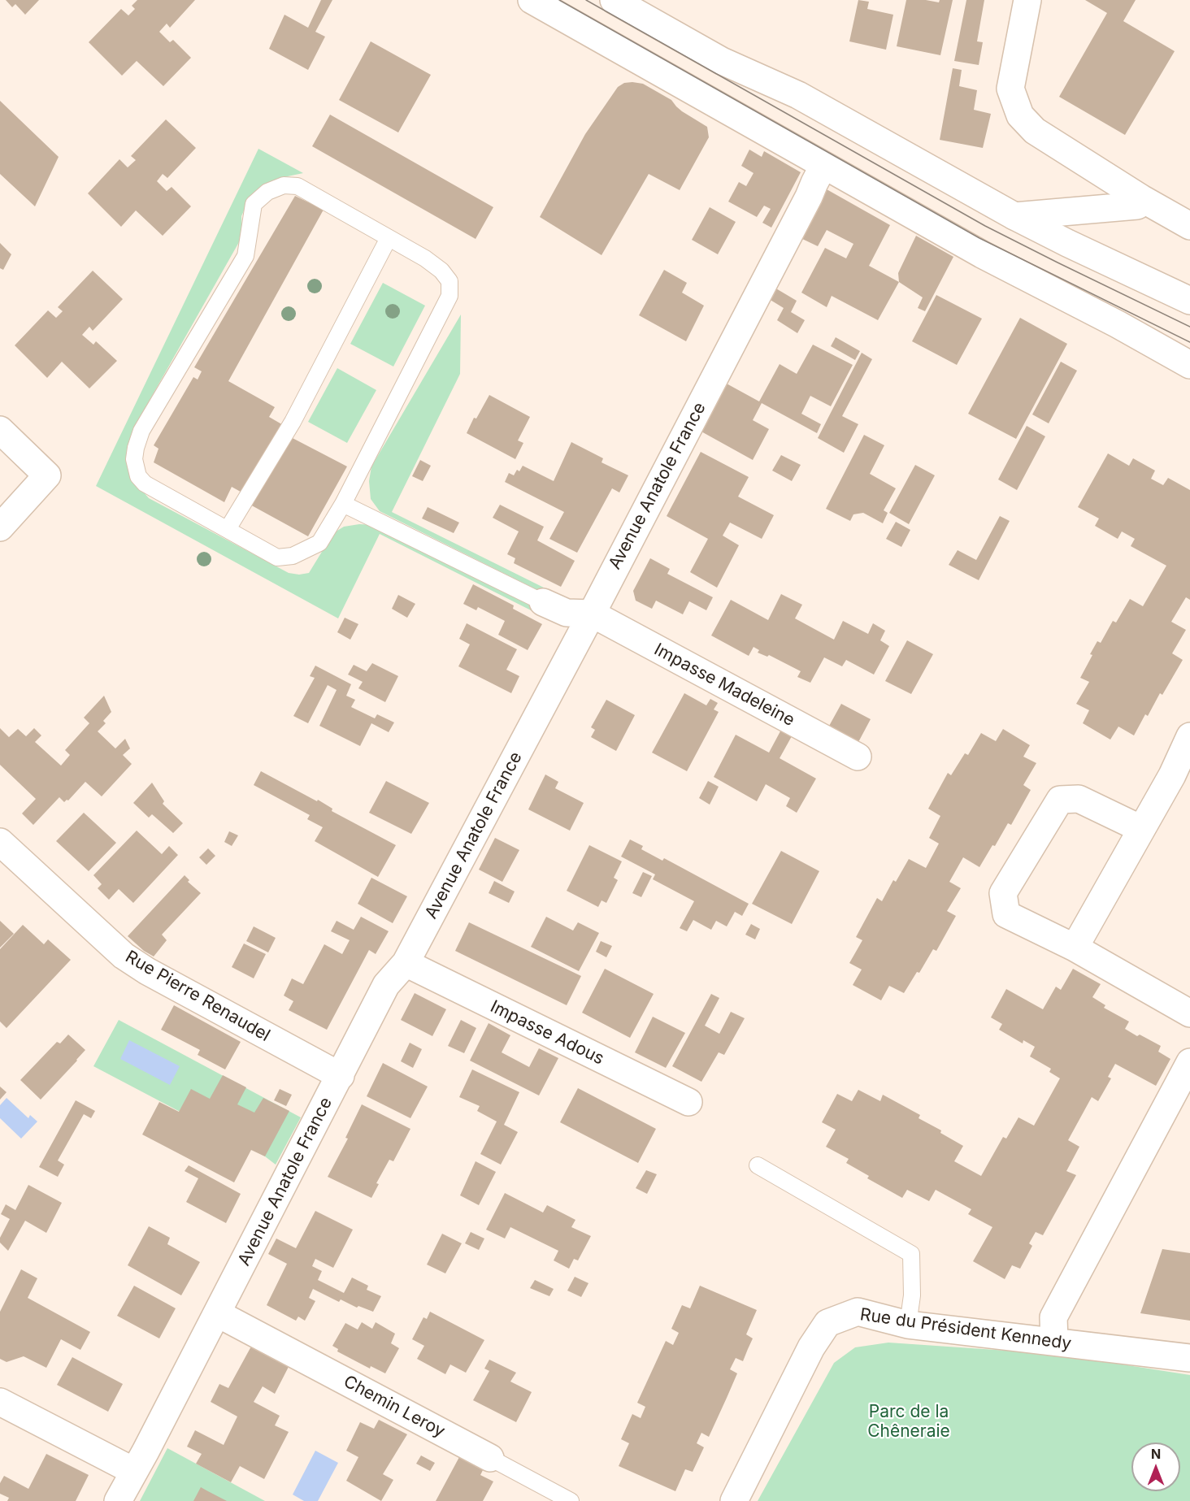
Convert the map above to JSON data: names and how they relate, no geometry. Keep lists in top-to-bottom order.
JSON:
{
  "streets": {
    "street": [
      "Avenue Anatole France",
      "Impasse Madeleine",
      "Rue Pierre Renaudel",
      "Impasse Adous",
      "Rue du Président Kennedy",
      "Chemin Leroy"
    ]
  },
  "crossings": [
    ["Avenue Anatole France", "Impasse Madeleine"],
    ["Avenue Anatole France", "Rue Pierre Renaudel"],
    ["Avenue Anatole France", "Impasse Adous"],
    ["Avenue Anatole France", "Chemin Leroy"]
  ],
  "parks": ["Parc de la Chêneraie"],
  "north": "top"
}
